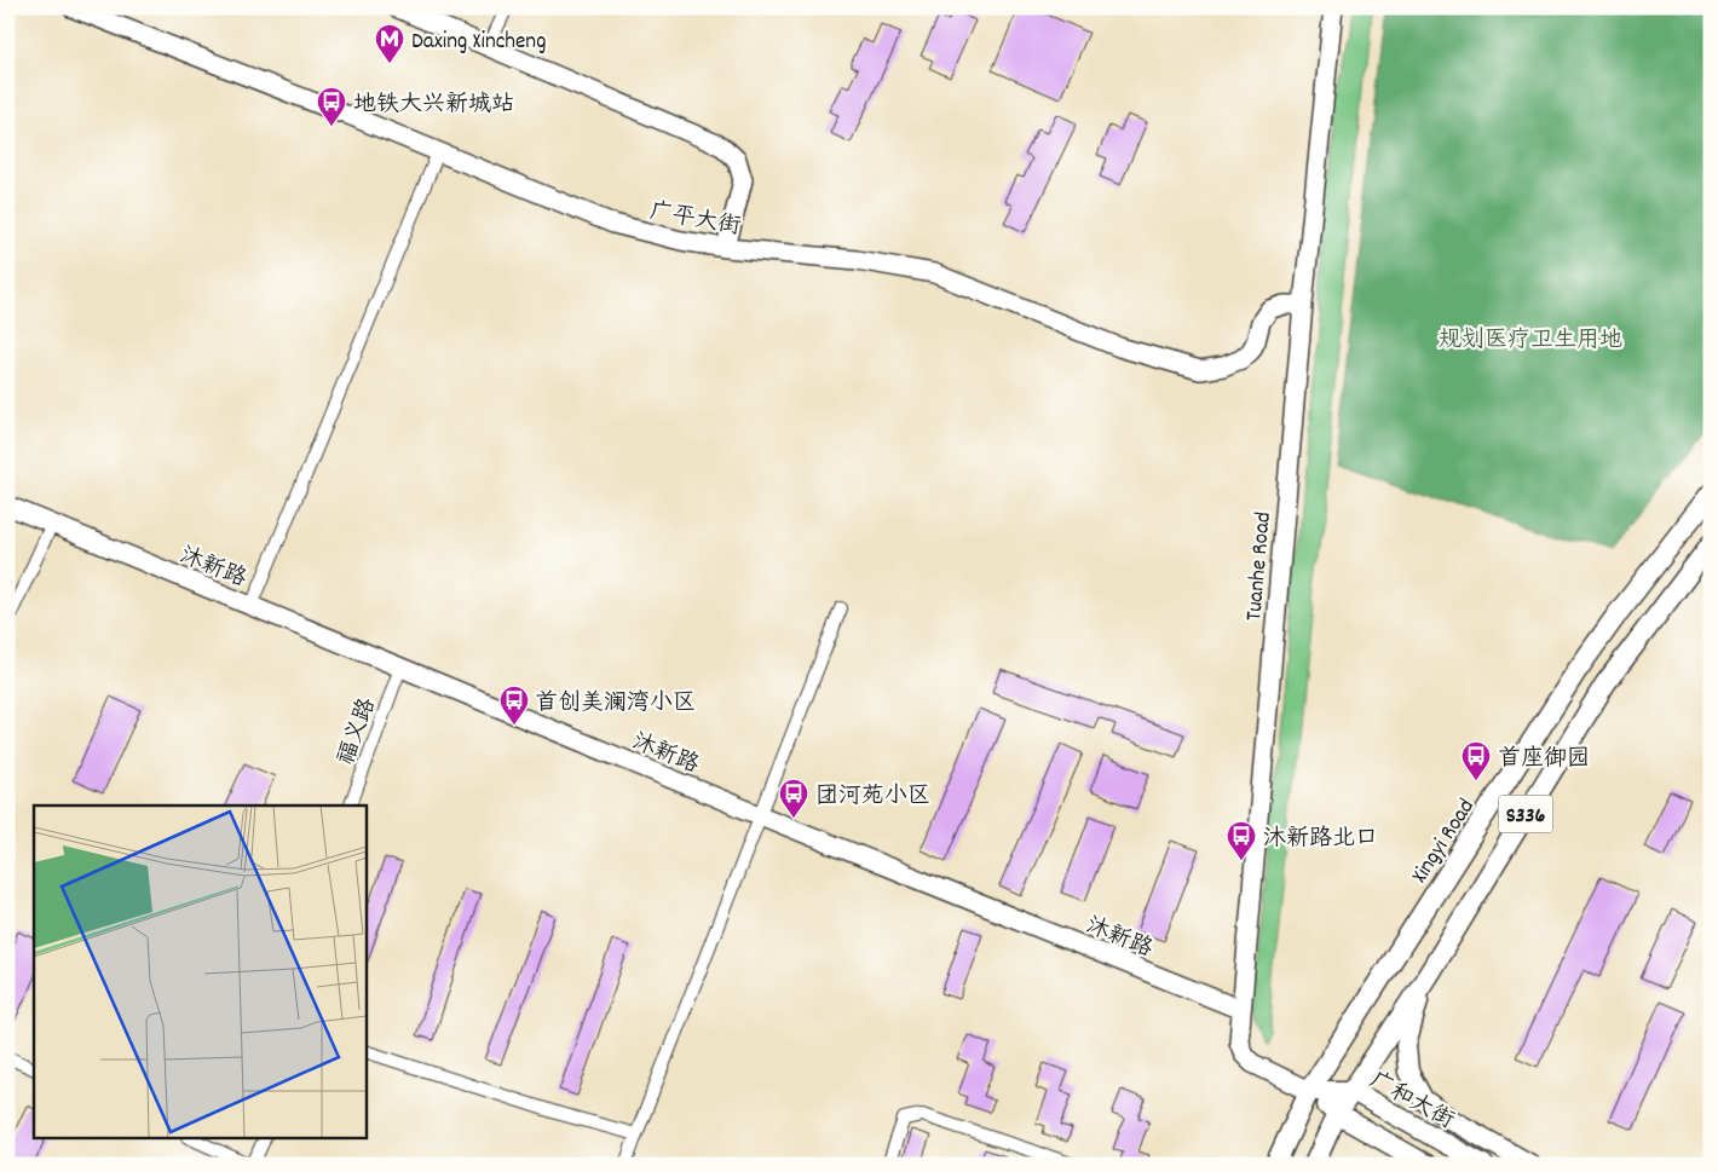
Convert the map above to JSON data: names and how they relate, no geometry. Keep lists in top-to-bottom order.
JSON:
{
  "streets": {
    "main road": ["S336", "Xingyi Road", "广和大街"],
    "street": [
      "广平大街",
      "沐新路",
      "Tuanhe Road",
      "福义路"
    ]
  },
  "crossings": [
    ["广平大街", "Tuanhe Road"],
    ["沐新路", "Tuanhe Road"],
    ["沐新路", "福义路"],
    ["Tuanhe Road", "Xingyi Road"],
    ["Tuanhe Road", "广和大街"],
    ["S336", "广和大街"],
    ["Xingyi Road", "广和大街"]
  ],
  "parks": ["规划医疗卫生用地"],
  "places": {
    "metro station": ["Daxing Xincheng"],
    "bus stop": [
      "地铁大兴新城站",
      "首创美澜湾小区",
      "首座御园",
      "团河苑小区",
      "沐新路北口"
    ]
  }
}
